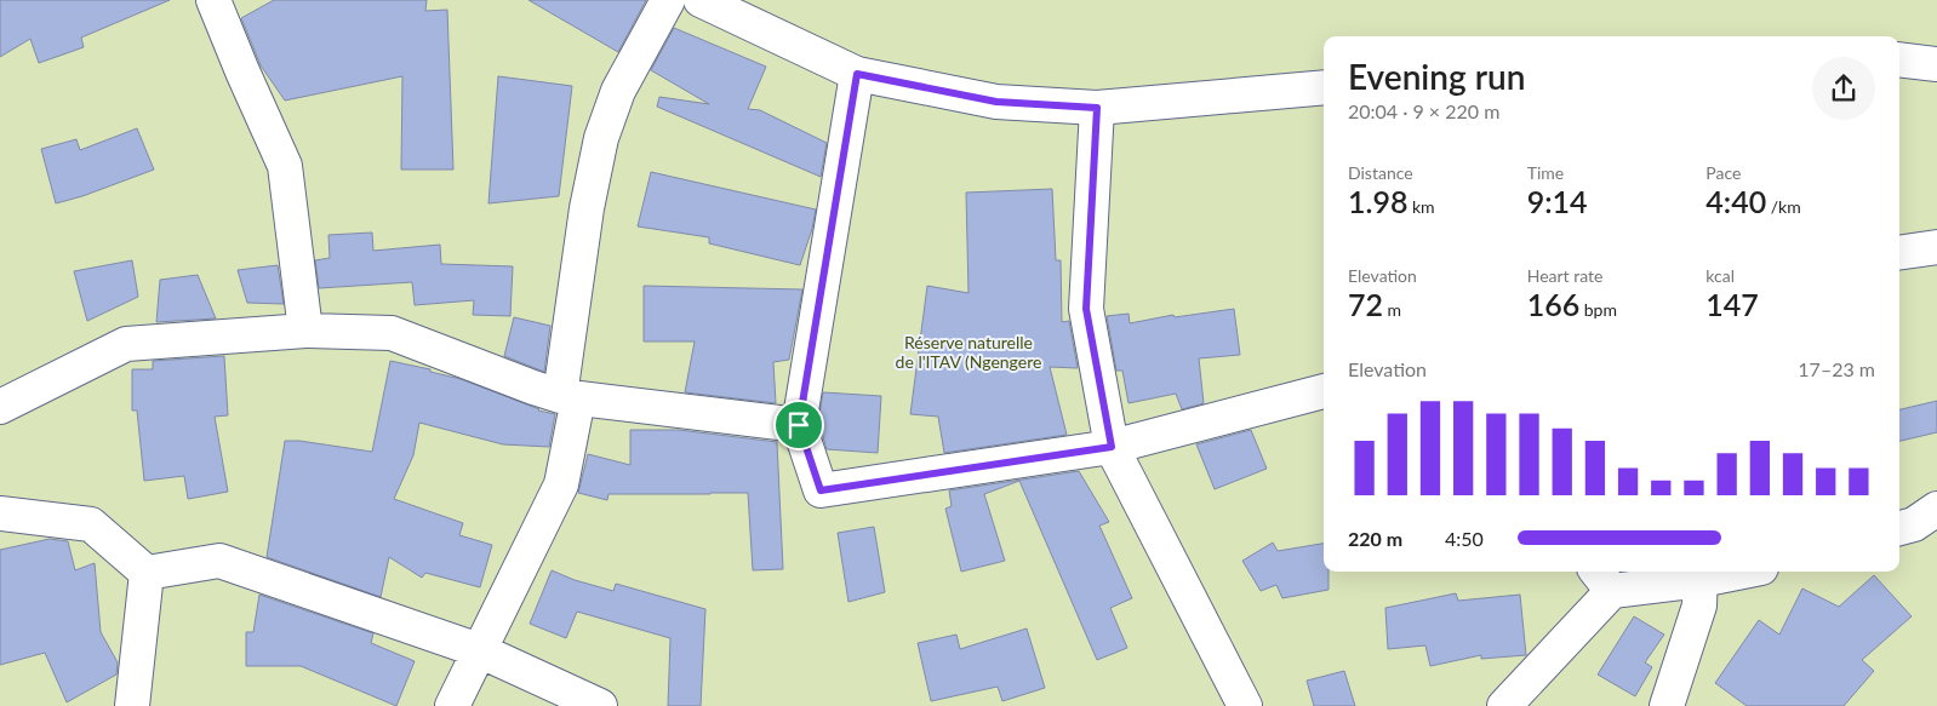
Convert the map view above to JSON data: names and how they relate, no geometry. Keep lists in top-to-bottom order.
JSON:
{
  "parks": ["Réserve naturelle de l'ITAV (Ngengere"],
  "page": {
    "heading": ["Evening run", "20:04 · 9 × 220 m"],
    "stats": [
      ["Distance", "1.98 km"],
      ["Time", "9:14"],
      ["Pace", "4:40 /km"],
      ["Elevation", "72 m"],
      ["Heart rate", "166 bpm"],
      ["kcal", "147"]
    ],
    "chart": ["Elevation", "17–23 m"],
    "list": [
      {
        "name": "220 m",
        "note": "4:50"
      }
    ]
  }
}
